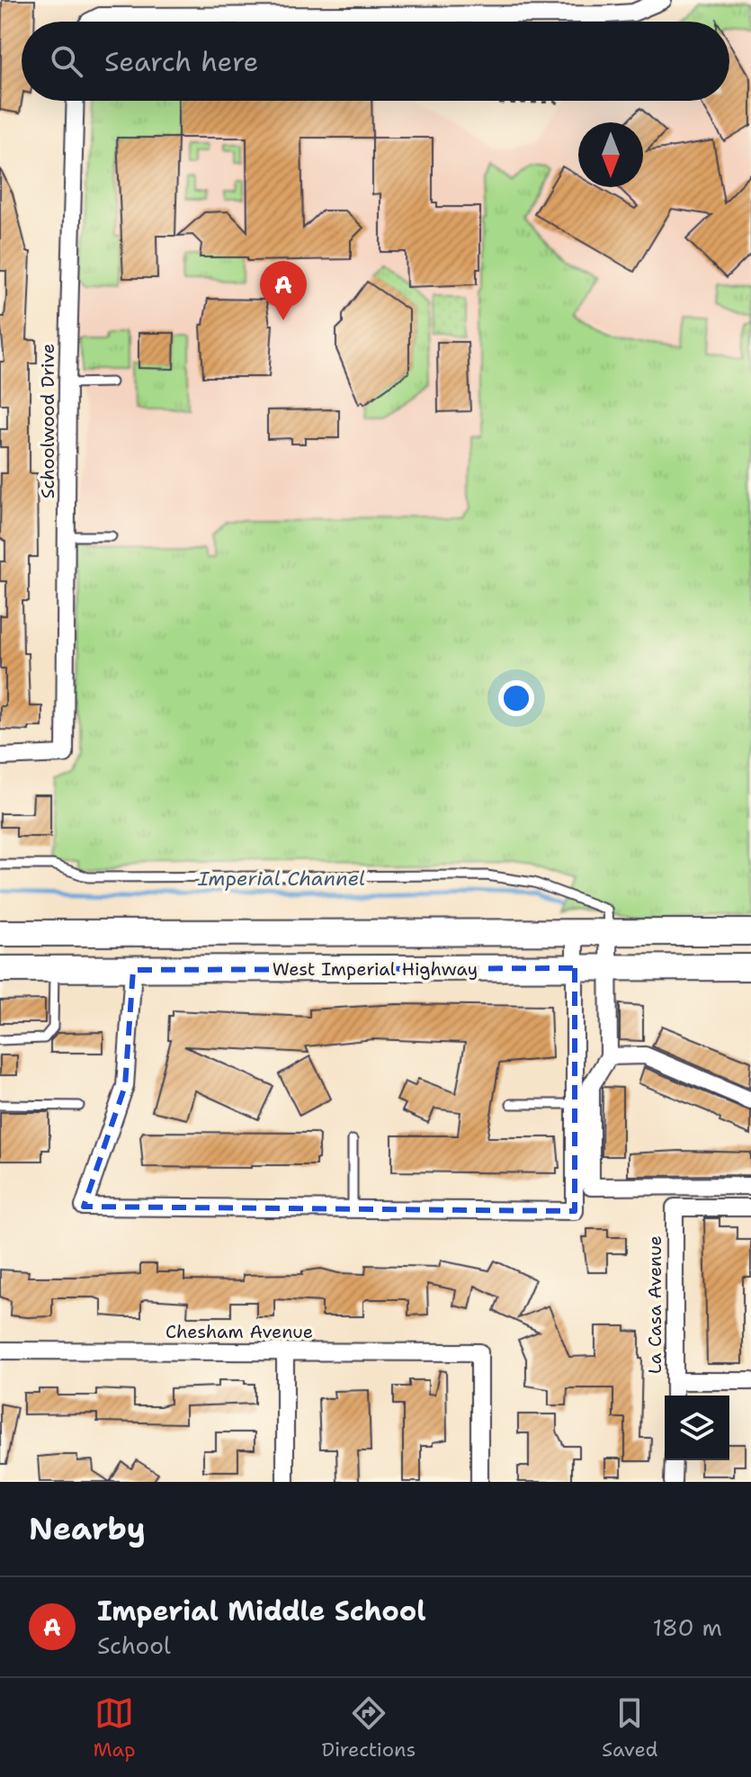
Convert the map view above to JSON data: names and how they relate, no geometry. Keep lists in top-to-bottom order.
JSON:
{
  "streets": {
    "main road": ["West Imperial Highway"],
    "street": ["Schoolwood Drive", "La Casa Avenue", "Chesham Avenue"]
  },
  "water": ["Imperial Channel"],
  "north": "bottom",
  "page": {
    "search": "Search here",
    "pins": "A",
    "heading": "Nearby",
    "list": [
      {
        "mark": "A",
        "name": "Imperial Middle School",
        "note": "School",
        "value": "180 m"
      }
    ],
    "nav": ["Map", "Directions", "Saved"]
  }
}
